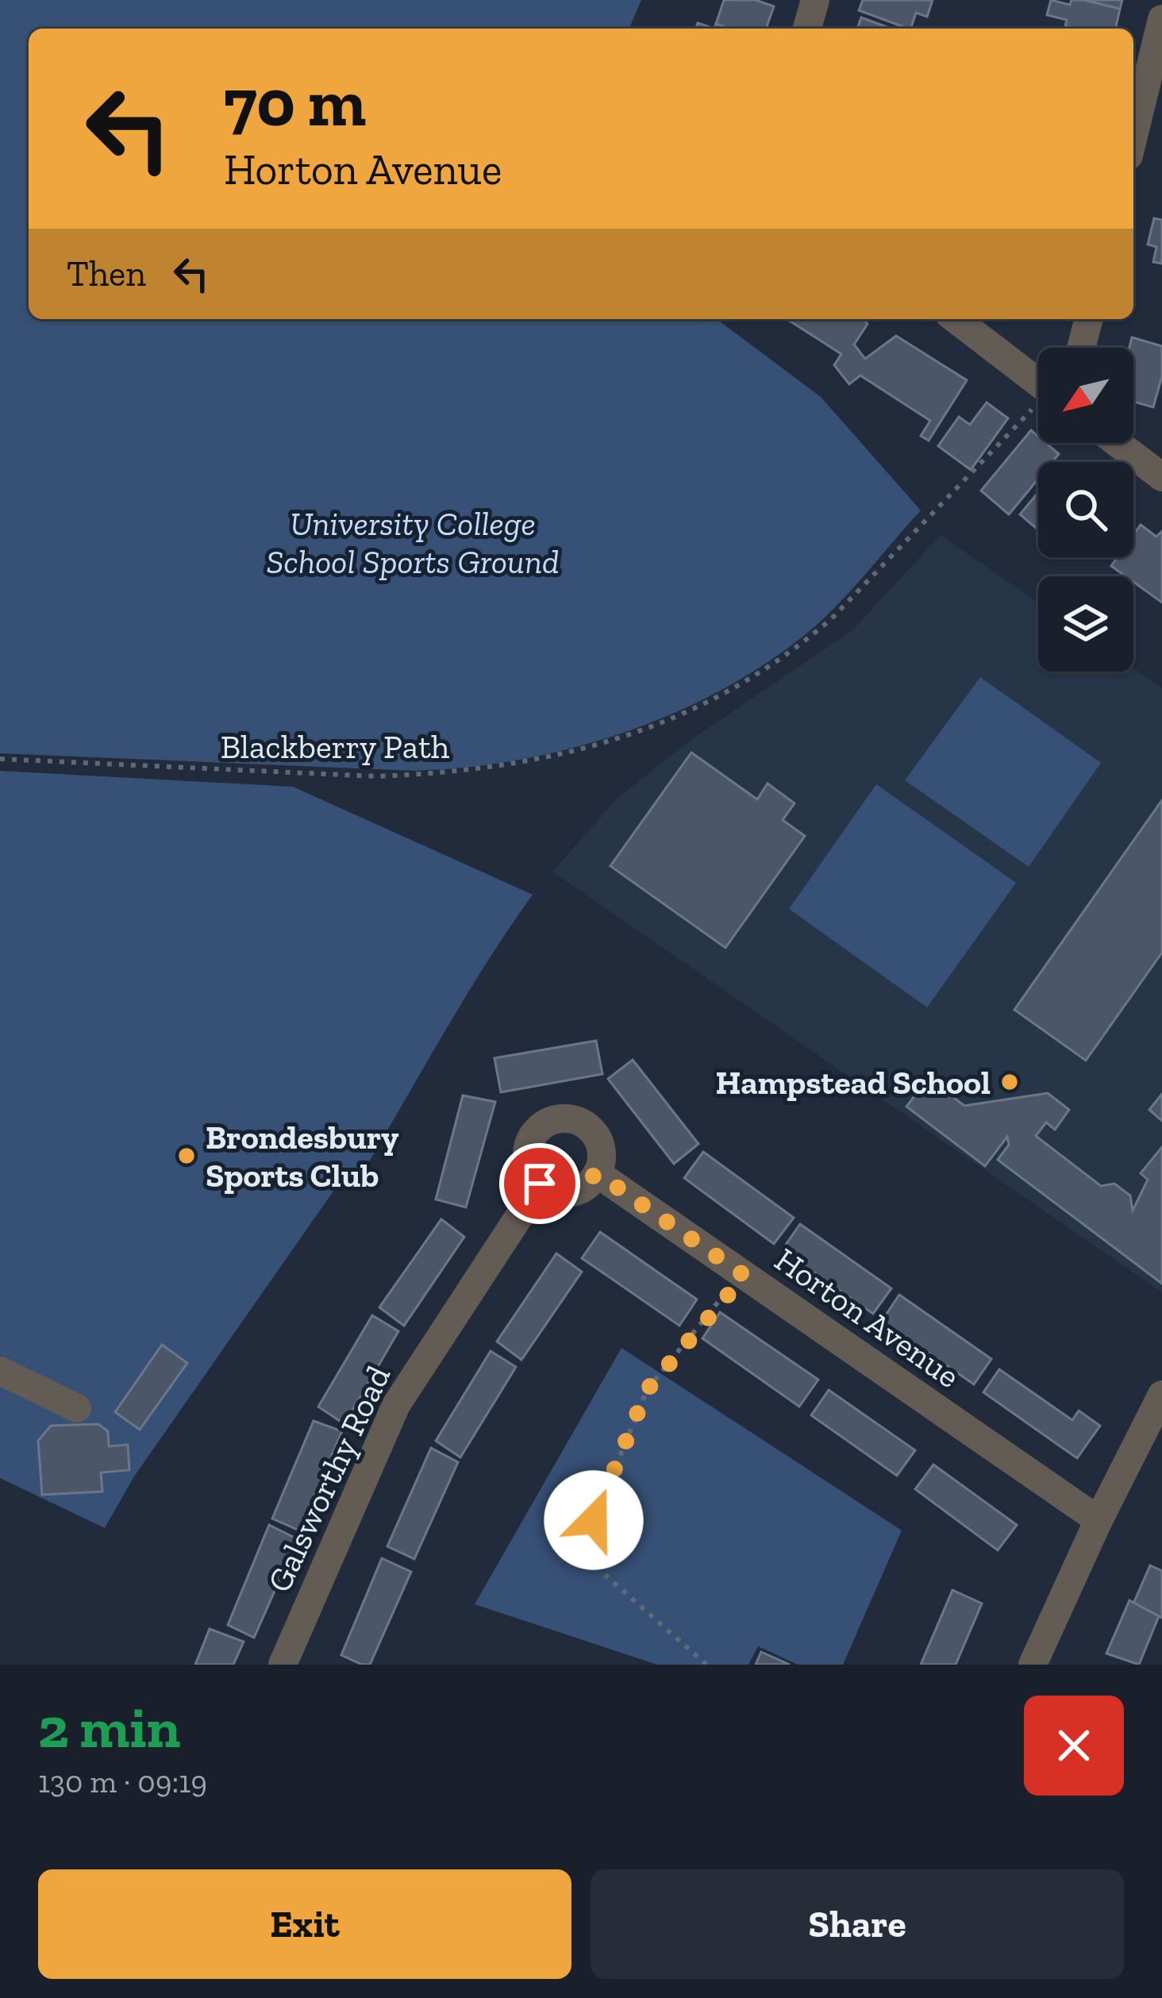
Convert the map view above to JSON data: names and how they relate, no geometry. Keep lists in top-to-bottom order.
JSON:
{
  "streets": {
    "street": ["Horton Avenue", "Galsworthy Road"],
    "path": ["Blackberry Path"]
  },
  "crossings": [
    ["Horton Avenue", "Galsworthy Road"]
  ],
  "parks": ["University College School Sports Ground"],
  "places": ["Hampstead School", "Brondesbury Sports Club"],
  "north": "bottom left",
  "page": {
    "turn": ["70 m", "Horton Avenue"],
    "then": "Then",
    "heading": ["2 min", "130 m · 09:19"],
    "buttons": ["Exit", "Share"]
  }
}
